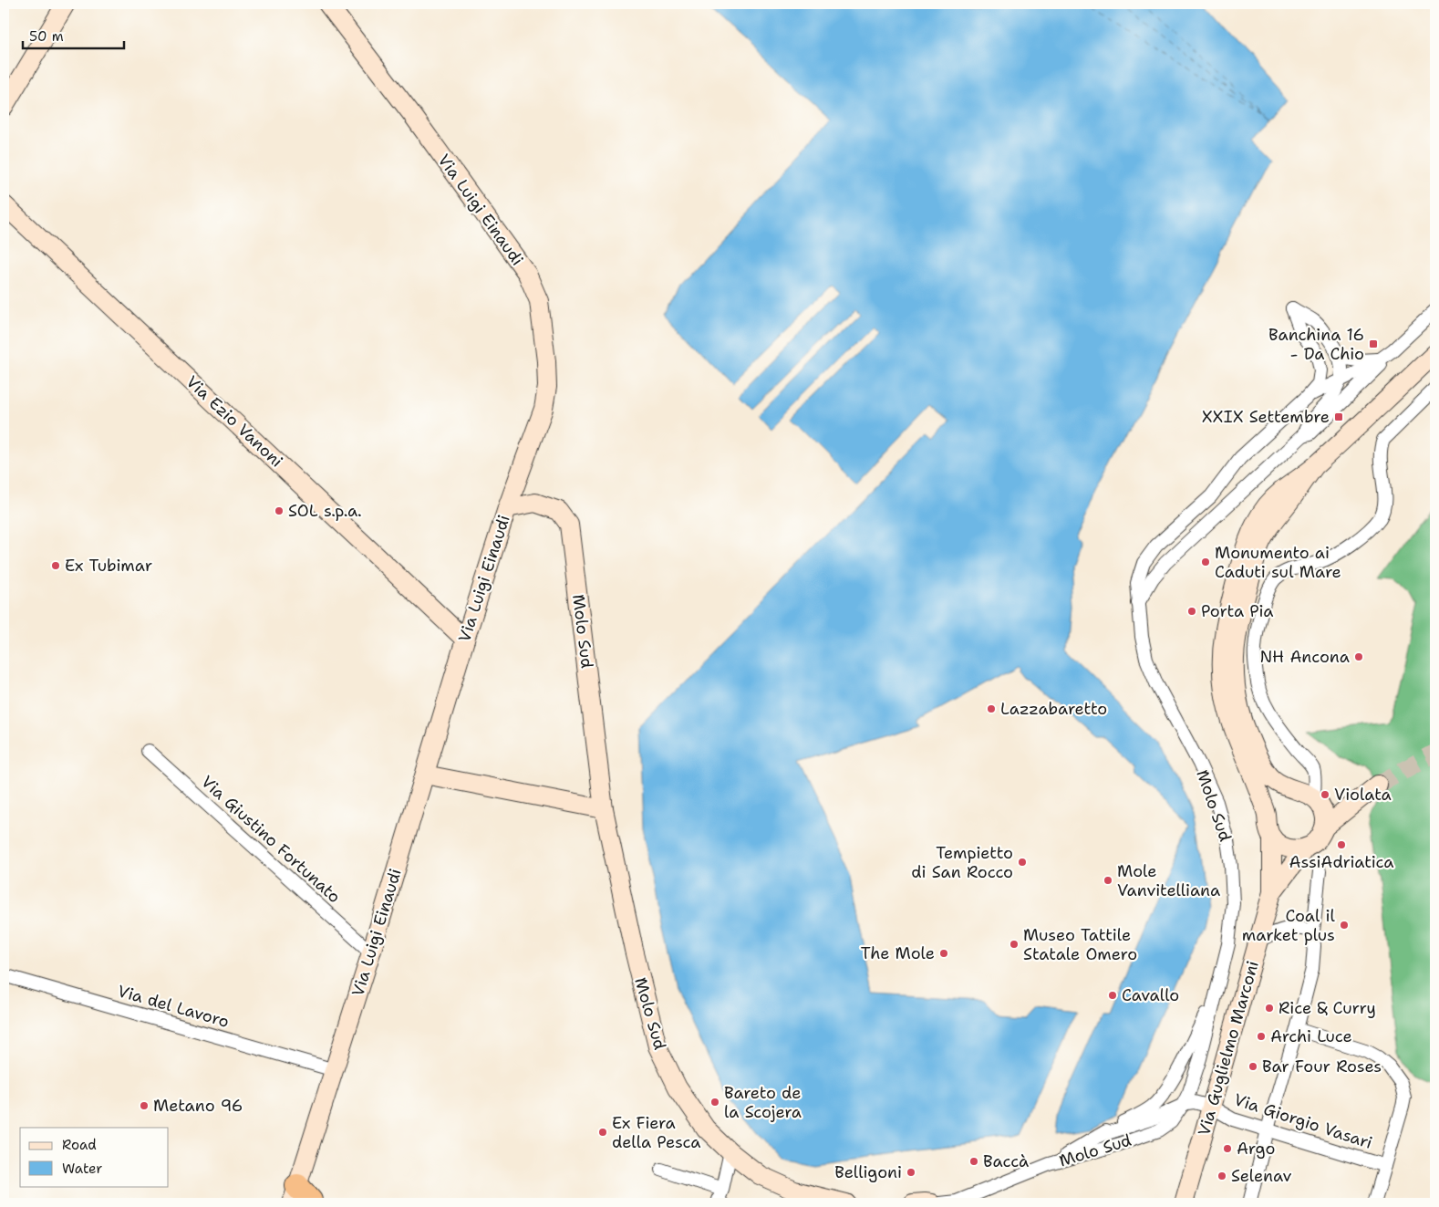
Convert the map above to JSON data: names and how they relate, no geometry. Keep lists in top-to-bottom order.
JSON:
{
  "streets": {
    "street": [
      "Via Luigi Einaudi",
      "Via Ezio Vanoni",
      "Molo Sud",
      "Via Giustino Fortunato",
      "Via del Lavoro",
      "Via Guglielmo Marconi",
      "Via Giorgio Vasari"
    ]
  },
  "crossings": [
    ["Via Luigi Einaudi", "Via Ezio Vanoni"],
    ["Via Luigi Einaudi", "Molo Sud"],
    ["Via Luigi Einaudi", "Via Giustino Fortunato"],
    ["Via Luigi Einaudi", "Via del Lavoro"],
    ["Molo Sud", "Via Guglielmo Marconi"],
    ["Molo Sud", "Via Giorgio Vasari"],
    ["Via Guglielmo Marconi", "Via Giorgio Vasari"]
  ],
  "places": {
    "transit": ["Banchina 16 - Da Chio", "XXIX Settembre"],
    "other": [
      "SOL s.p.a.",
      "Monumento ai Caduti sul Mare",
      "Ex Tubimar",
      "Porta Pia",
      "NH Ancona",
      "Lazzabaretto",
      "Violata",
      "AssiAdriatica",
      "Tempietto di San Rocco",
      "Mole Vanvitelliana",
      "Coal il market plus",
      "Museo Tattile Statale Omero",
      "The Mole",
      "Cavallo",
      "Rice & Curry",
      "Archi Luce",
      "Bar Four Roses",
      "Bareto de la Scojera",
      "Metano 96",
      "Ex Fiera della Pesca",
      "Argo",
      "Baccà",
      "Belligoni",
      "Selenav"
    ]
  },
  "legend": ["Road", "Water"],
  "scale_bar": "50 m"
}
